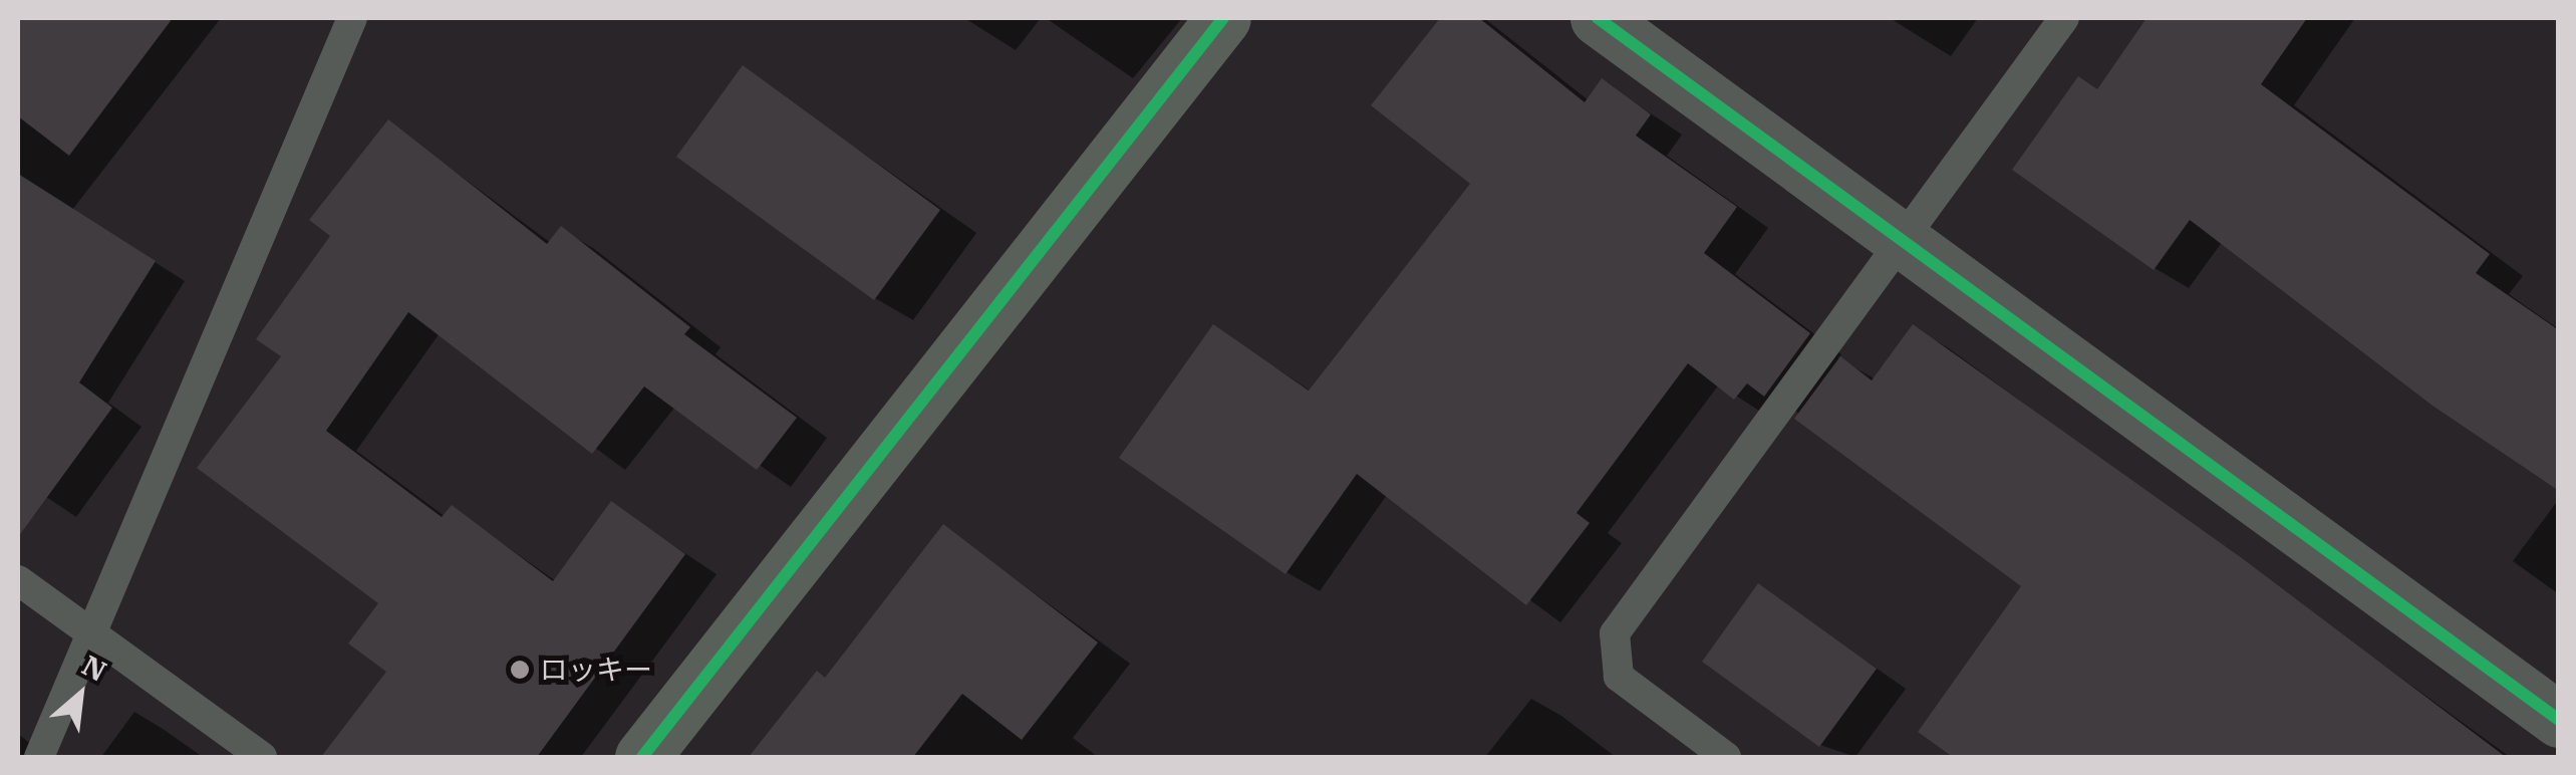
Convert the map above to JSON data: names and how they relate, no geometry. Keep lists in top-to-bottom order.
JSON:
{
  "places": ["ロッキー"],
  "north": "top right"
}
